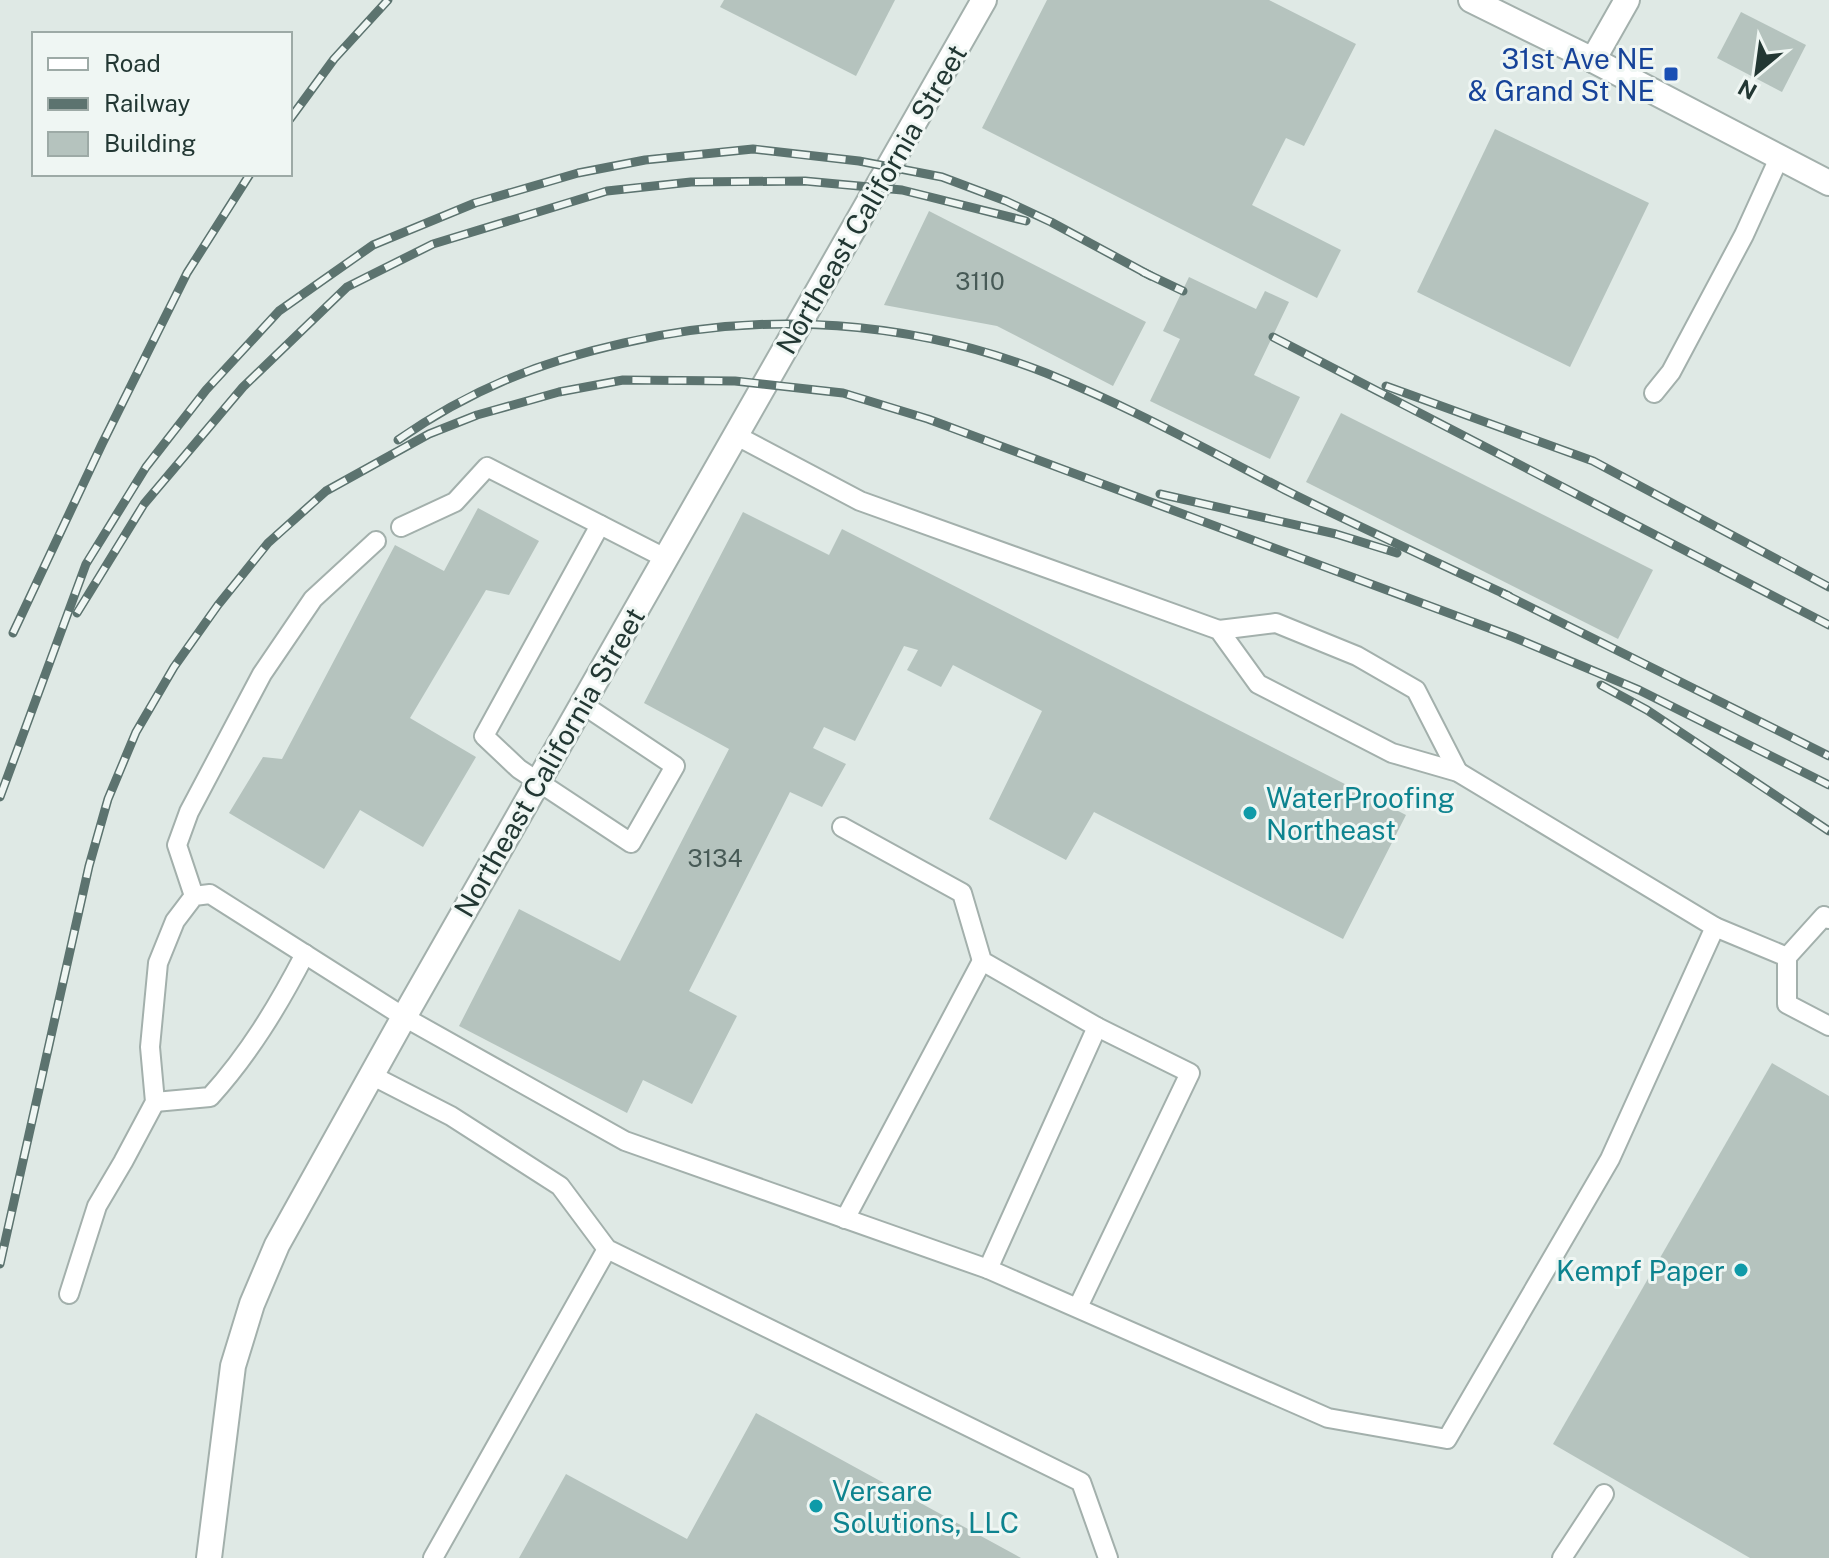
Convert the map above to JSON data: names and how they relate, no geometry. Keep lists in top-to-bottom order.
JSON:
{
  "streets": {
    "street": ["Northeast California Street"]
  },
  "places": {
    "transit": ["31st Ave NE & Grand St NE"],
    "other": ["WaterProofing Northeast", "Kempf Paper", "Versare Solutions, LLC"]
  },
  "house_numbers": ["3110", "3134"],
  "legend": ["Road", "Railway", "Building"],
  "north": "bottom left"
}
